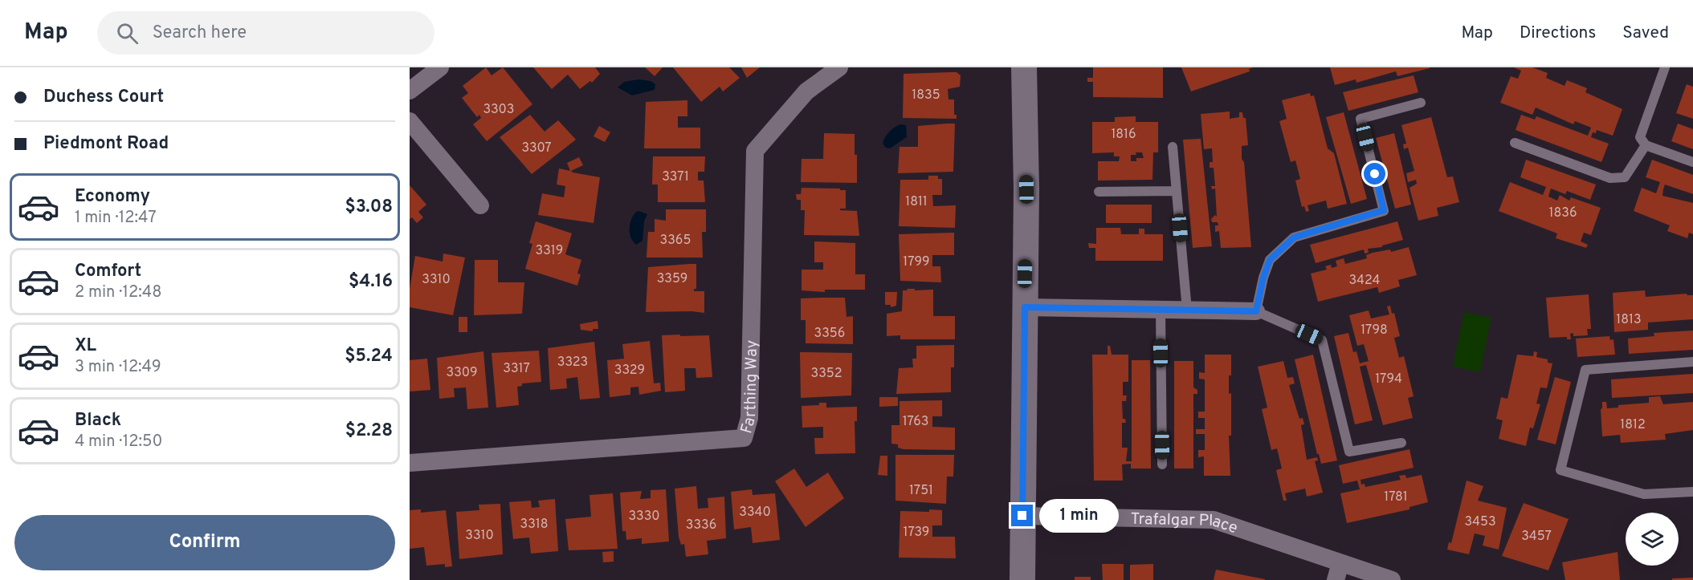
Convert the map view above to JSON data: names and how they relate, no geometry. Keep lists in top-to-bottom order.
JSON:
{
  "streets": {
    "street": ["Farthing Way", "Trafalgar Place"]
  },
  "house_numbers": [
    "1835",
    "3303",
    "1816",
    "3307",
    "3371",
    "1811",
    "1836",
    "3365",
    "3319",
    "1799",
    "3359",
    "3310",
    "3424",
    "1813",
    "1798",
    "3356",
    "3323",
    "3317",
    "3329",
    "3309",
    "3352",
    "1794",
    "1763",
    "1812",
    "1751",
    "1781",
    "3340",
    "3330",
    "3453",
    "3318",
    "3336",
    "1739",
    "3310",
    "3457"
  ],
  "page": {
    "header": "Map",
    "search": "Search here",
    "nav": ["Map", "Directions", "Saved"],
    "banner": ["Duchess Court", "Piedmont Road"],
    "list": [
      {
        "name": "Economy",
        "note": "1 min · 12:47",
        "value": "$3.08"
      },
      {
        "name": "Comfort",
        "note": "2 min · 12:48",
        "value": "$4.16"
      },
      {
        "name": "XL",
        "note": "3 min · 12:49",
        "value": "$5.24"
      },
      {
        "name": "Black",
        "note": "4 min · 12:50",
        "value": "$2.28"
      }
    ],
    "bubble": "1 min",
    "buttons": "Confirm"
  }
}
